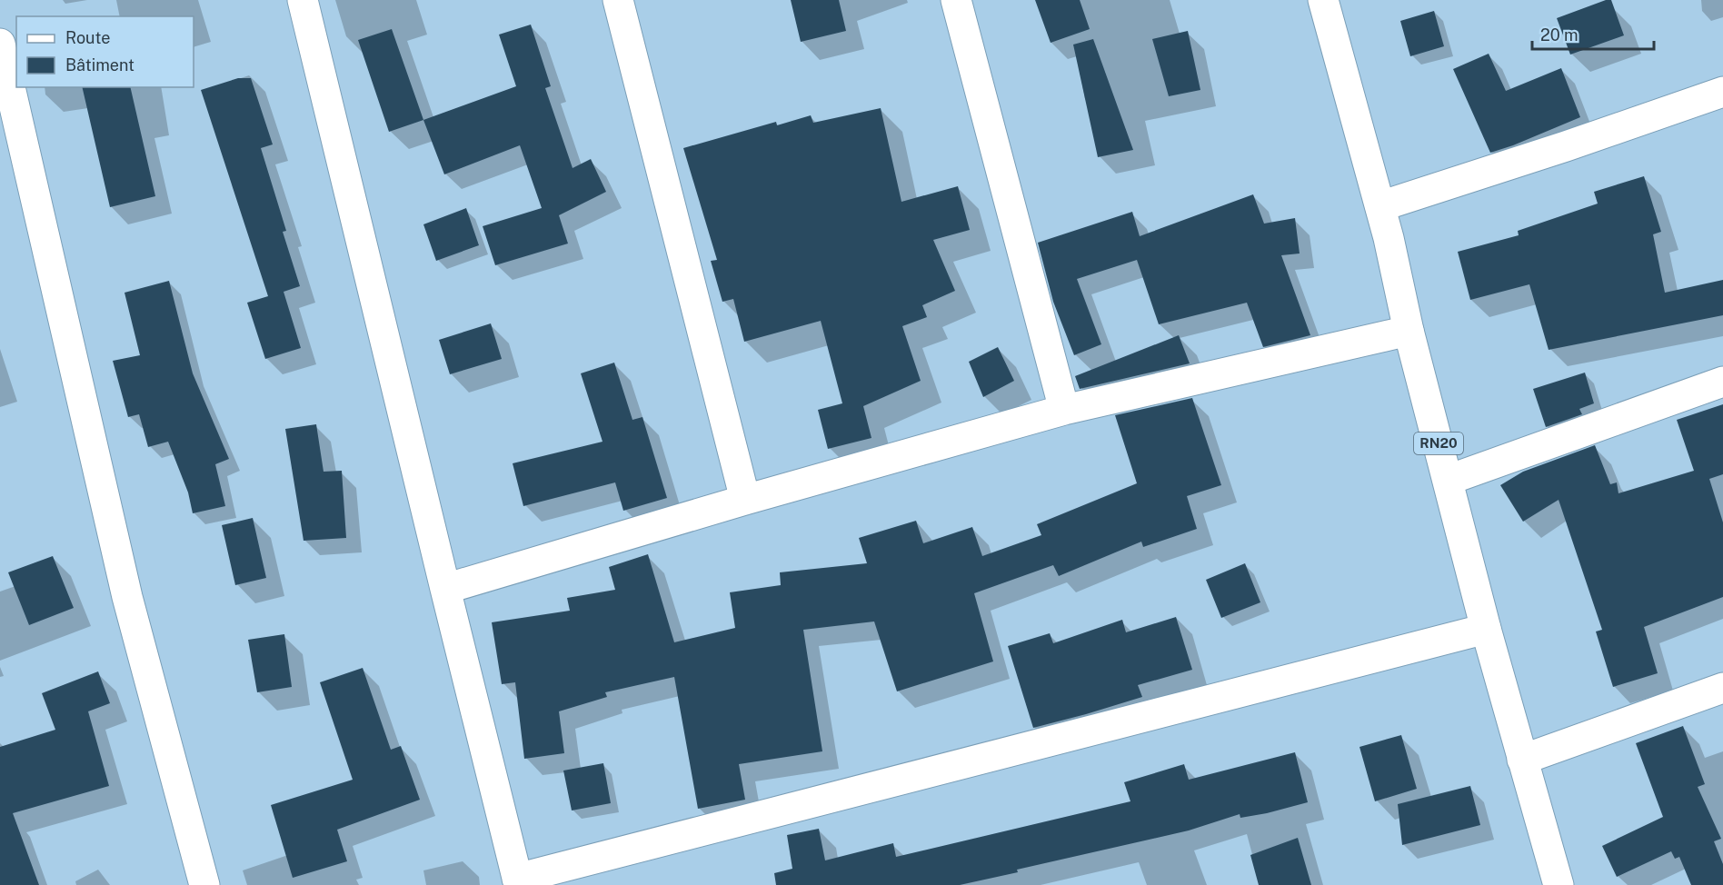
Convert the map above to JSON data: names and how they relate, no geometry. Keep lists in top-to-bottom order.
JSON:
{
  "streets": {
    "street": ["RN20"]
  },
  "legend": ["Route", "Bâtiment"],
  "scale_bar": "20 m"
}
